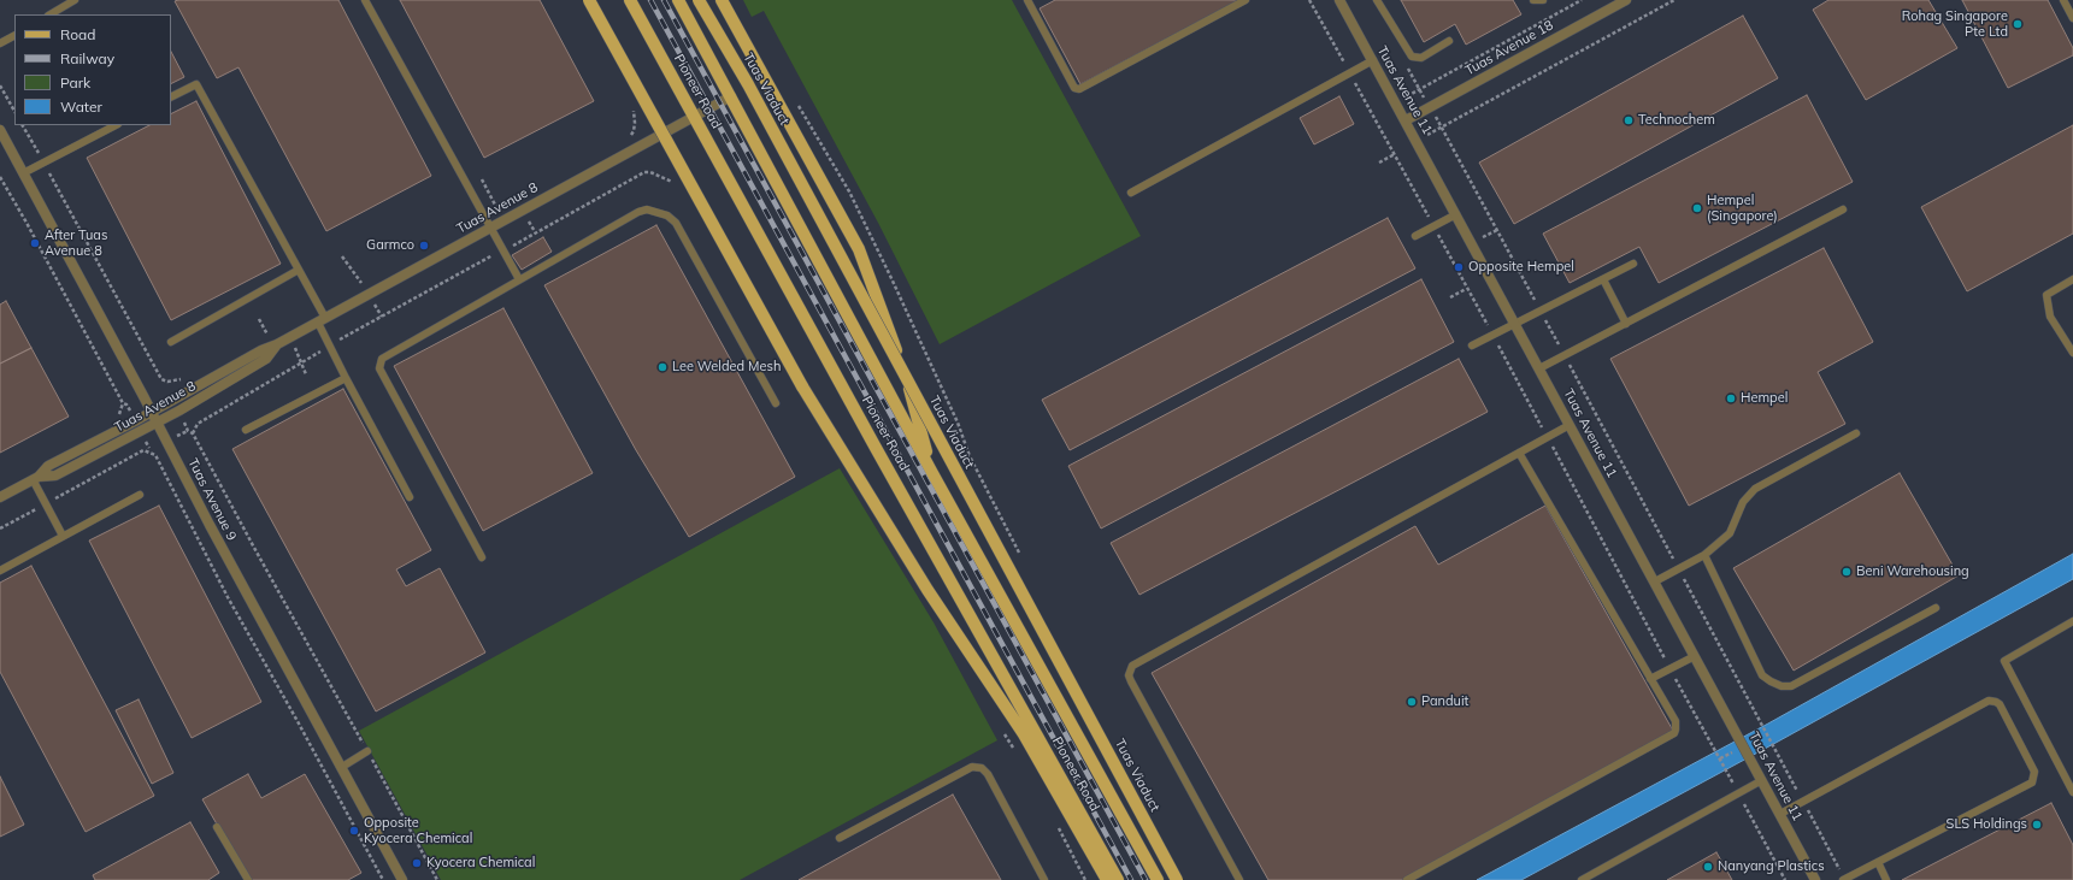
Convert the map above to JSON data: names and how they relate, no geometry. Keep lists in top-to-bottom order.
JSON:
{
  "streets": {
    "main road": ["Tuas Viaduct", "Pioneer Road"],
    "street": [
      "Tuas Avenue 18",
      "Tuas Avenue 11",
      "Tuas Avenue 8",
      "Tuas Avenue 9"
    ]
  },
  "crossings": [
    ["Tuas Avenue 18", "Tuas Avenue 11"],
    ["Pioneer Road", "Tuas Avenue 8"],
    ["Tuas Avenue 8", "Tuas Avenue 9"]
  ],
  "places": [
    "Rohag Singapore Pte Ltd",
    "Technochem",
    "Hempel (Singapore)",
    "After Tuas Avenue 8",
    "Garmco",
    "Opposite Hempel",
    "Lee Welded Mesh",
    "Hempel",
    "Beni Warehousing",
    "Panduit",
    "SLS Holdings",
    "Opposite Kyocera Chemical",
    "Kyocera Chemical",
    "Nanyang Plastics"
  ],
  "legend": [
    "Road",
    "Railway",
    "Park",
    "Water"
  ]
}
